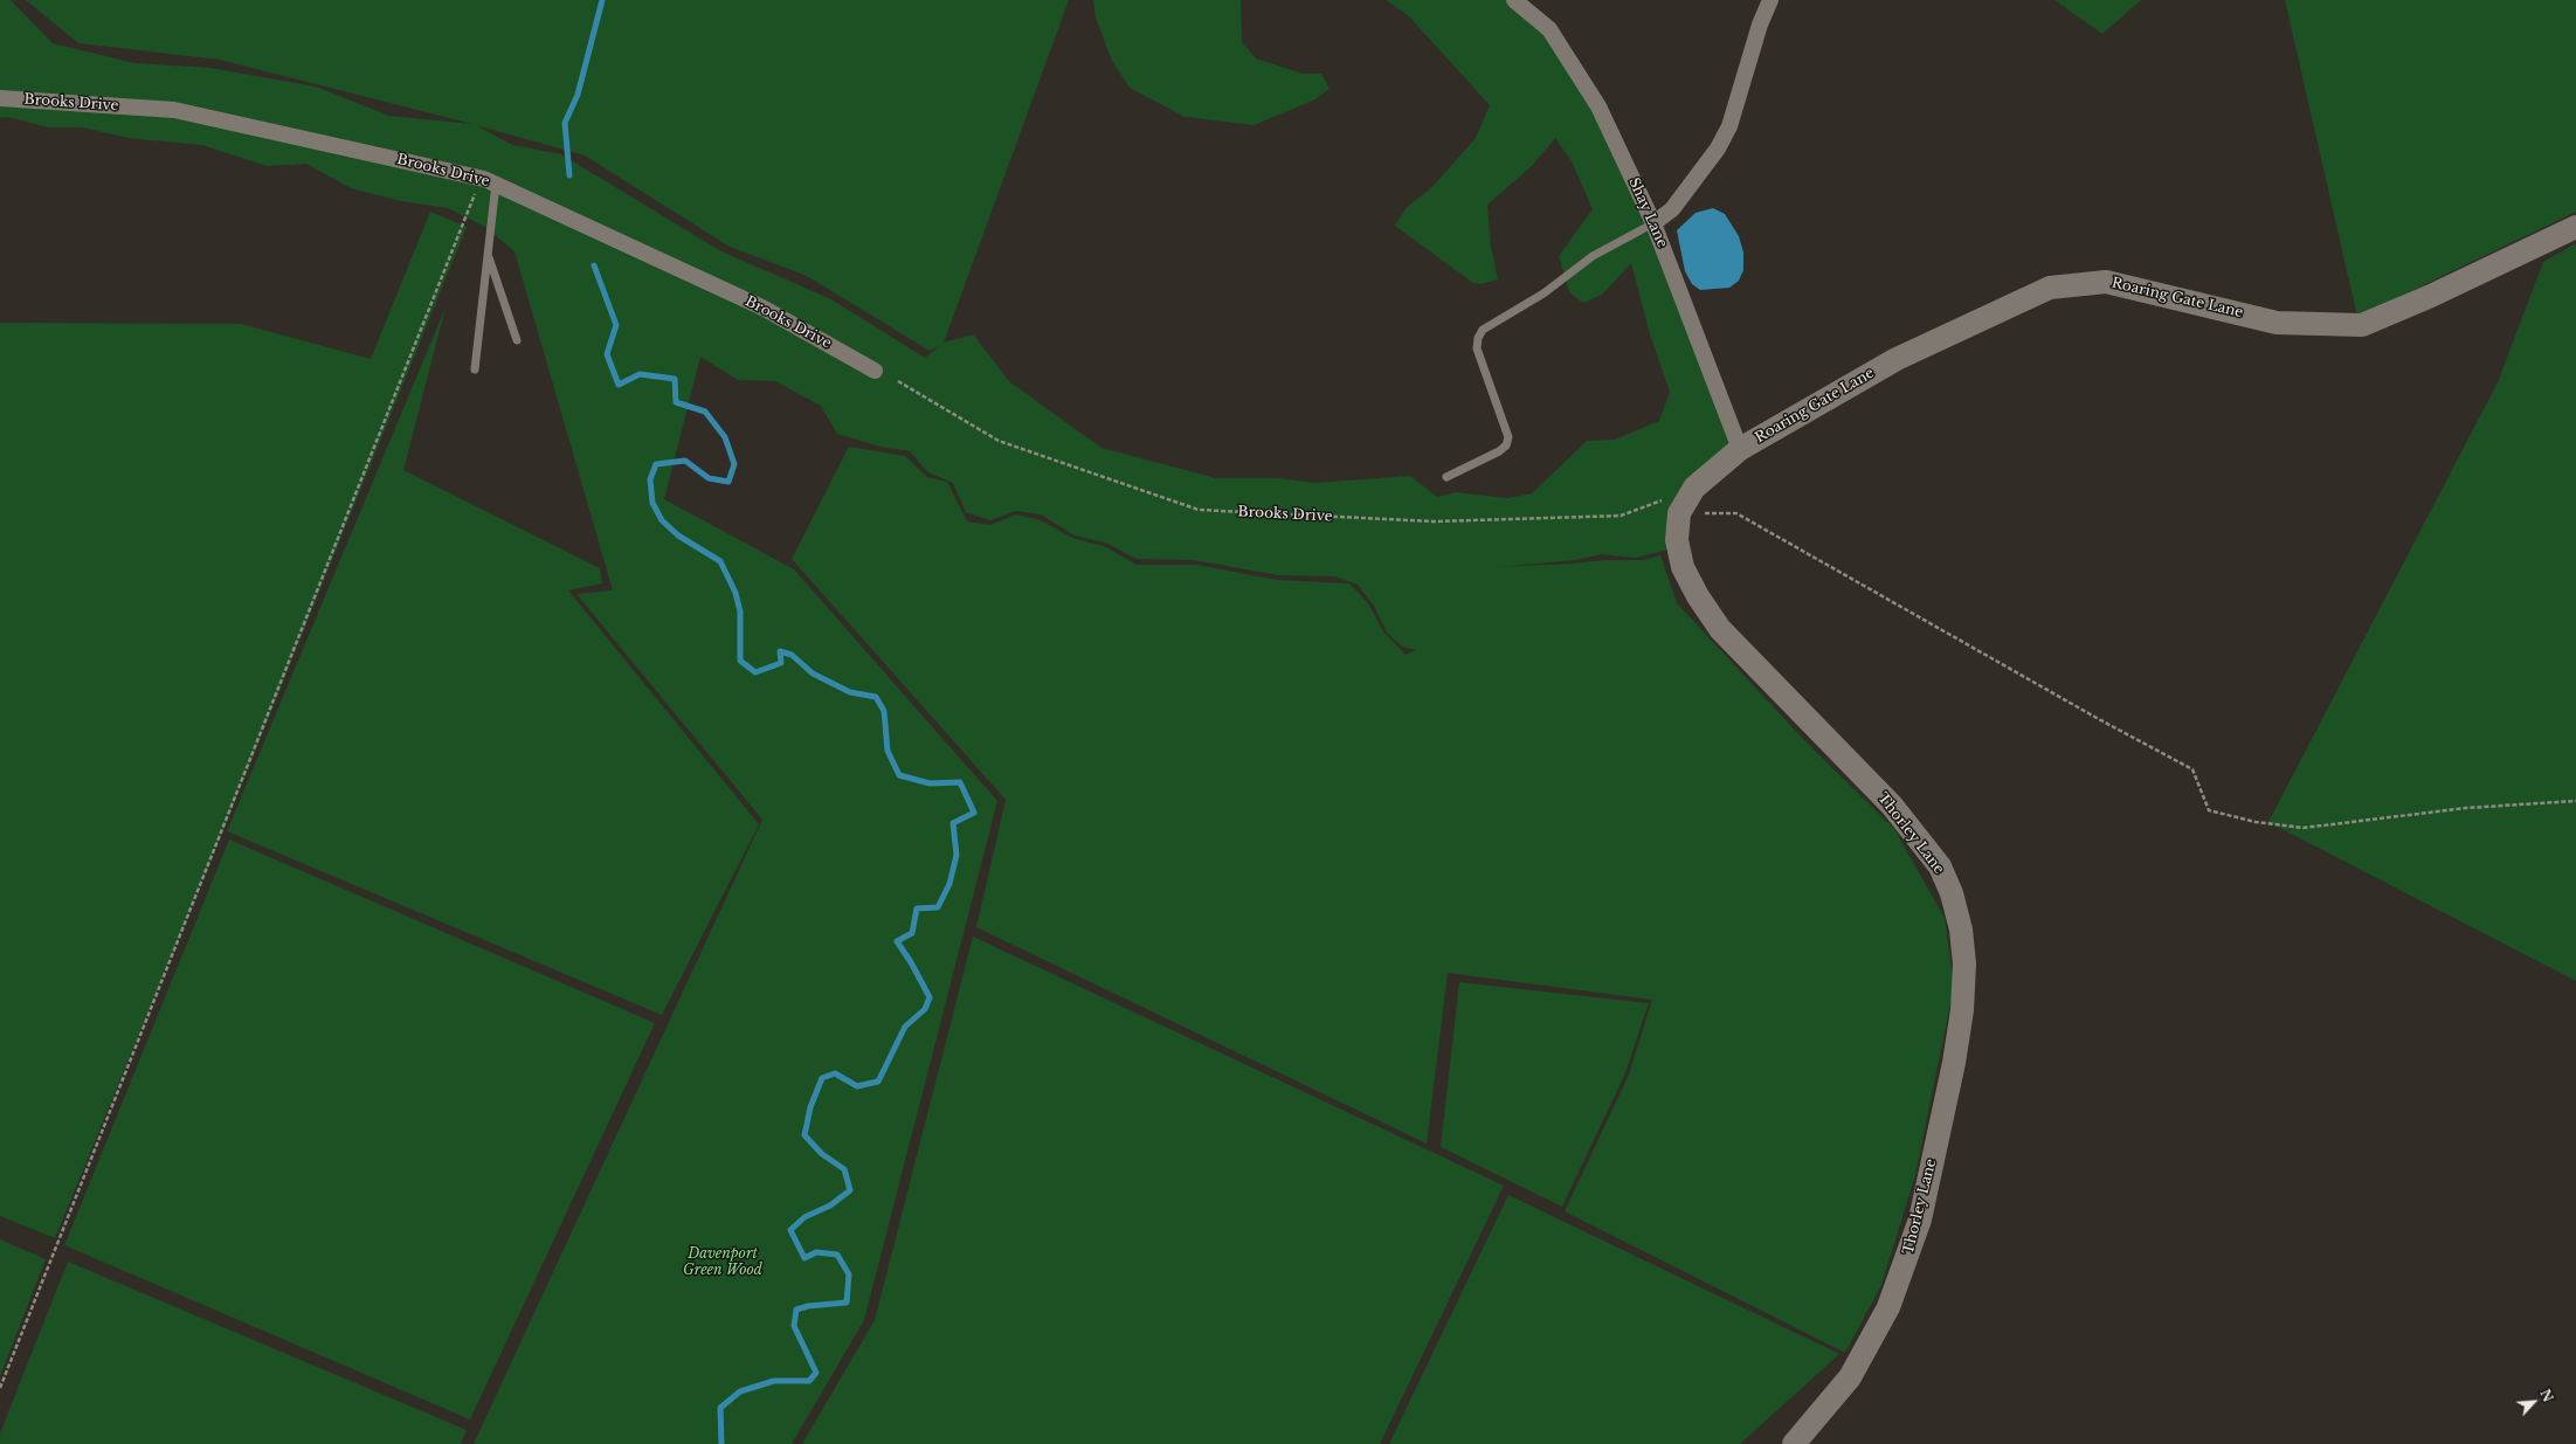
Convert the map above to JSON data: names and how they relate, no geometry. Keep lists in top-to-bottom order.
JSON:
{
  "streets": {
    "street": [
      "Brooks Drive",
      "Shay Lane",
      "Roaring Gate Lane",
      "Thorley Lane"
    ]
  },
  "crossings": [
    ["Brooks Drive", "Thorley Lane"],
    ["Shay Lane", "Roaring Gate Lane"],
    ["Shay Lane", "Thorley Lane"],
    ["Roaring Gate Lane", "Thorley Lane"]
  ],
  "parks": ["Davenport Green Wood"],
  "north": "top right"
}
